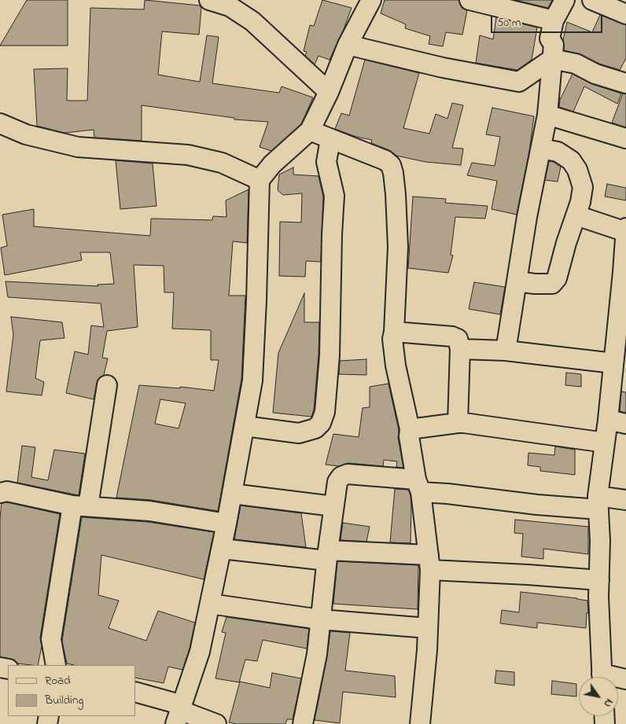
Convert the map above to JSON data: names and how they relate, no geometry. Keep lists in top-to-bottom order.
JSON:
{
  "legend": ["Road", "Building"],
  "scale_bar": "50 m",
  "north": "bottom right"
}
